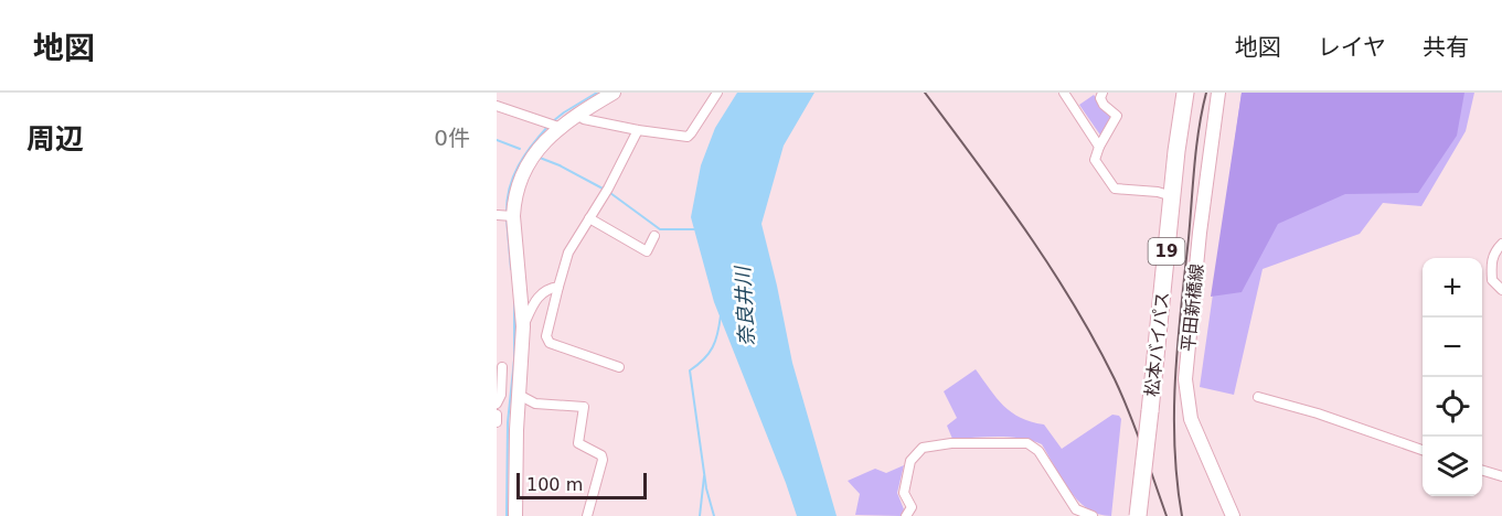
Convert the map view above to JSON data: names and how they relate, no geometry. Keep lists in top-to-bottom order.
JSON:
{
  "streets": {
    "highway": ["19", "松本バイパス"],
    "street": ["平田新橋線"]
  },
  "water": ["奈良井川"],
  "scale_bar": "100 m",
  "page": {
    "header": "地図",
    "nav": ["地図", "レイヤ", "共有"],
    "heading": ["周辺", "0件"],
    "map_buttons": ["+", "−"],
    "scale": "100 m"
  }
}
